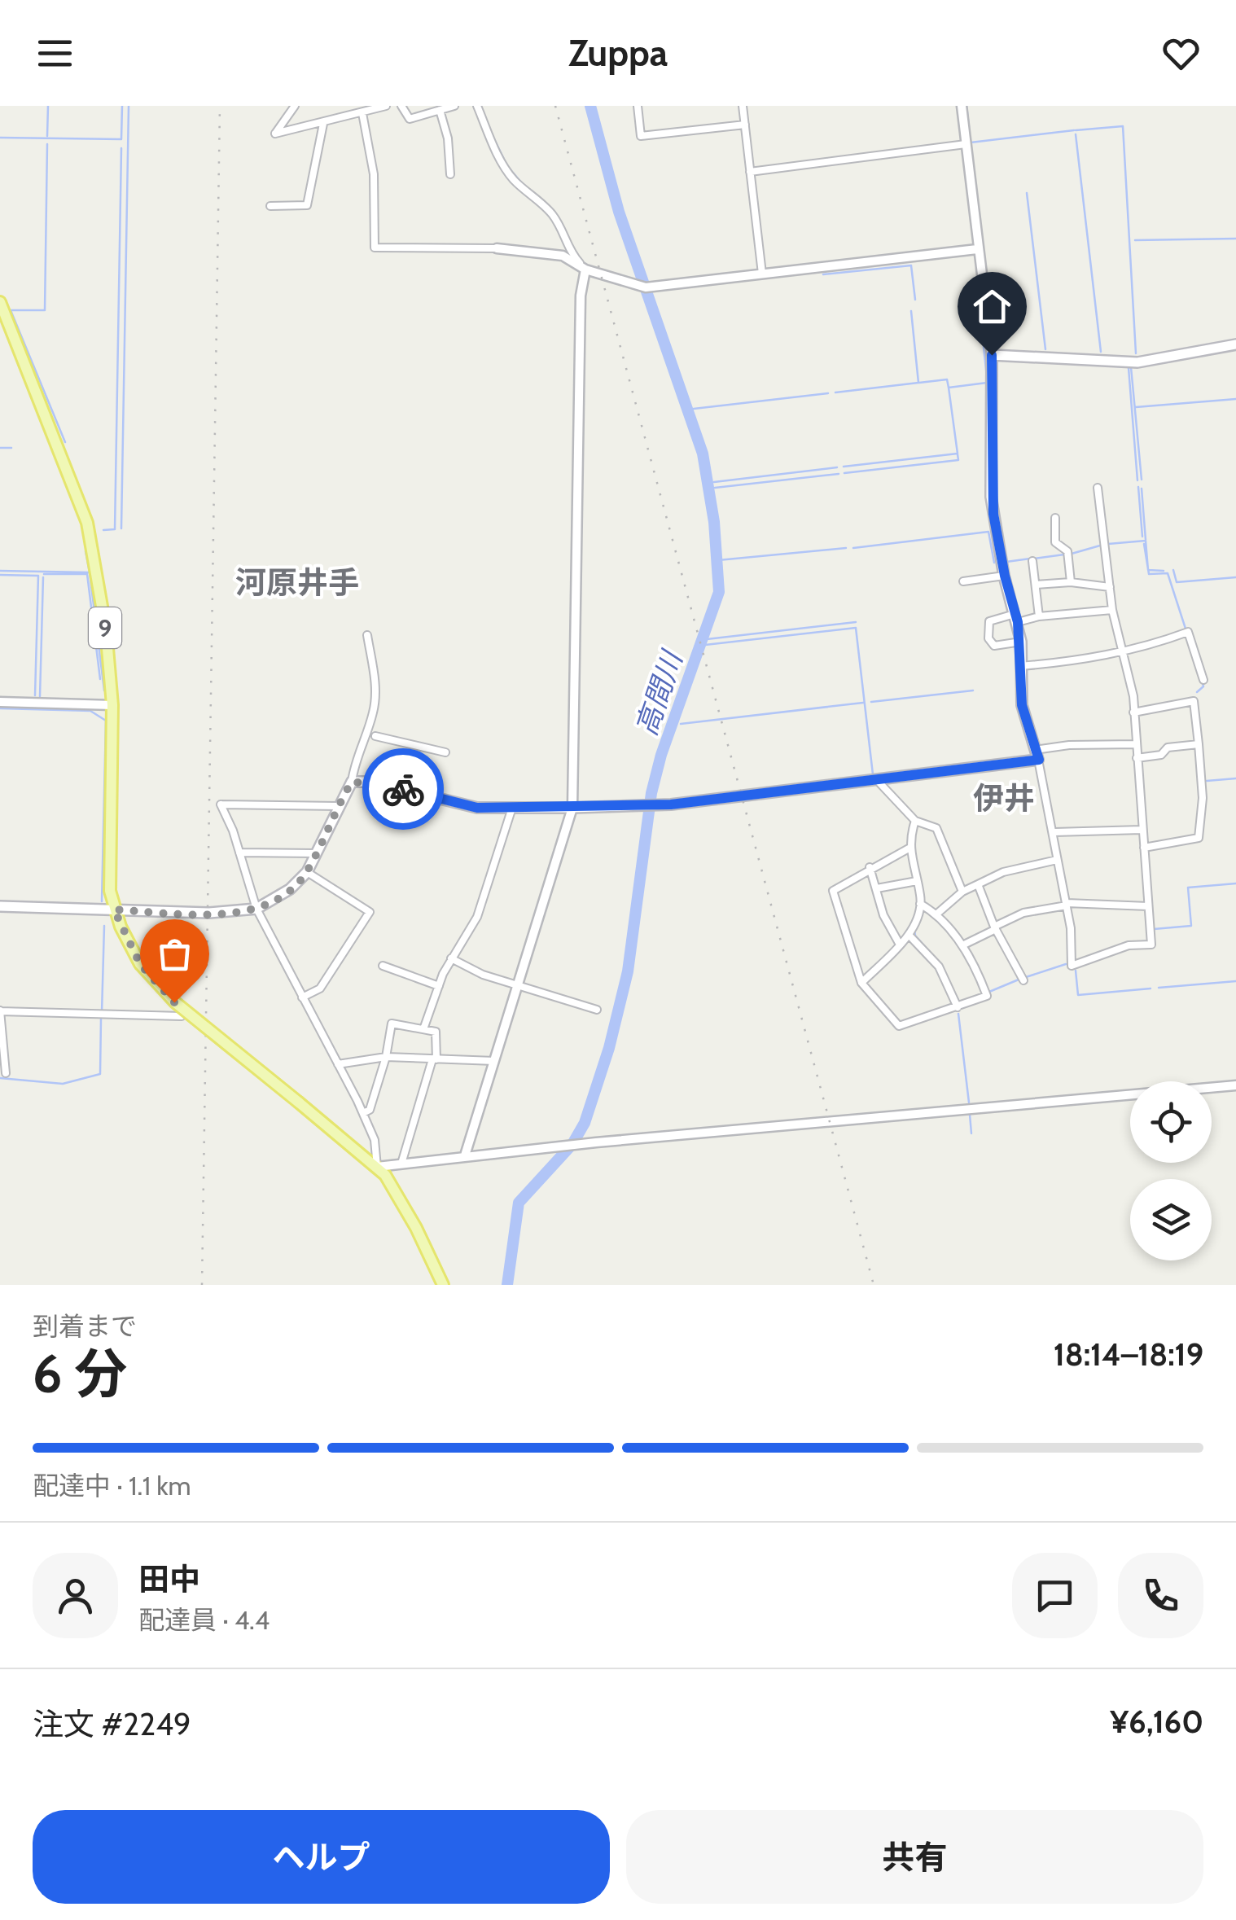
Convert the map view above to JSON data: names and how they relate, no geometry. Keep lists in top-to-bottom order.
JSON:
{
  "streets": {
    "main road": ["9"]
  },
  "districts": ["河原井手", "伊井"],
  "water": ["高間川"],
  "page": {
    "header": "Zuppa",
    "heading": ["6 分", "到着まで", "18:14–18:19"],
    "panel": [
      "田中",
      "配達員 · 4.4",
      "注文 #2249",
      "¥6,160"
    ],
    "bar": "配達中 · 1.1 km",
    "buttons": ["ヘルプ", "共有"]
  }
}
